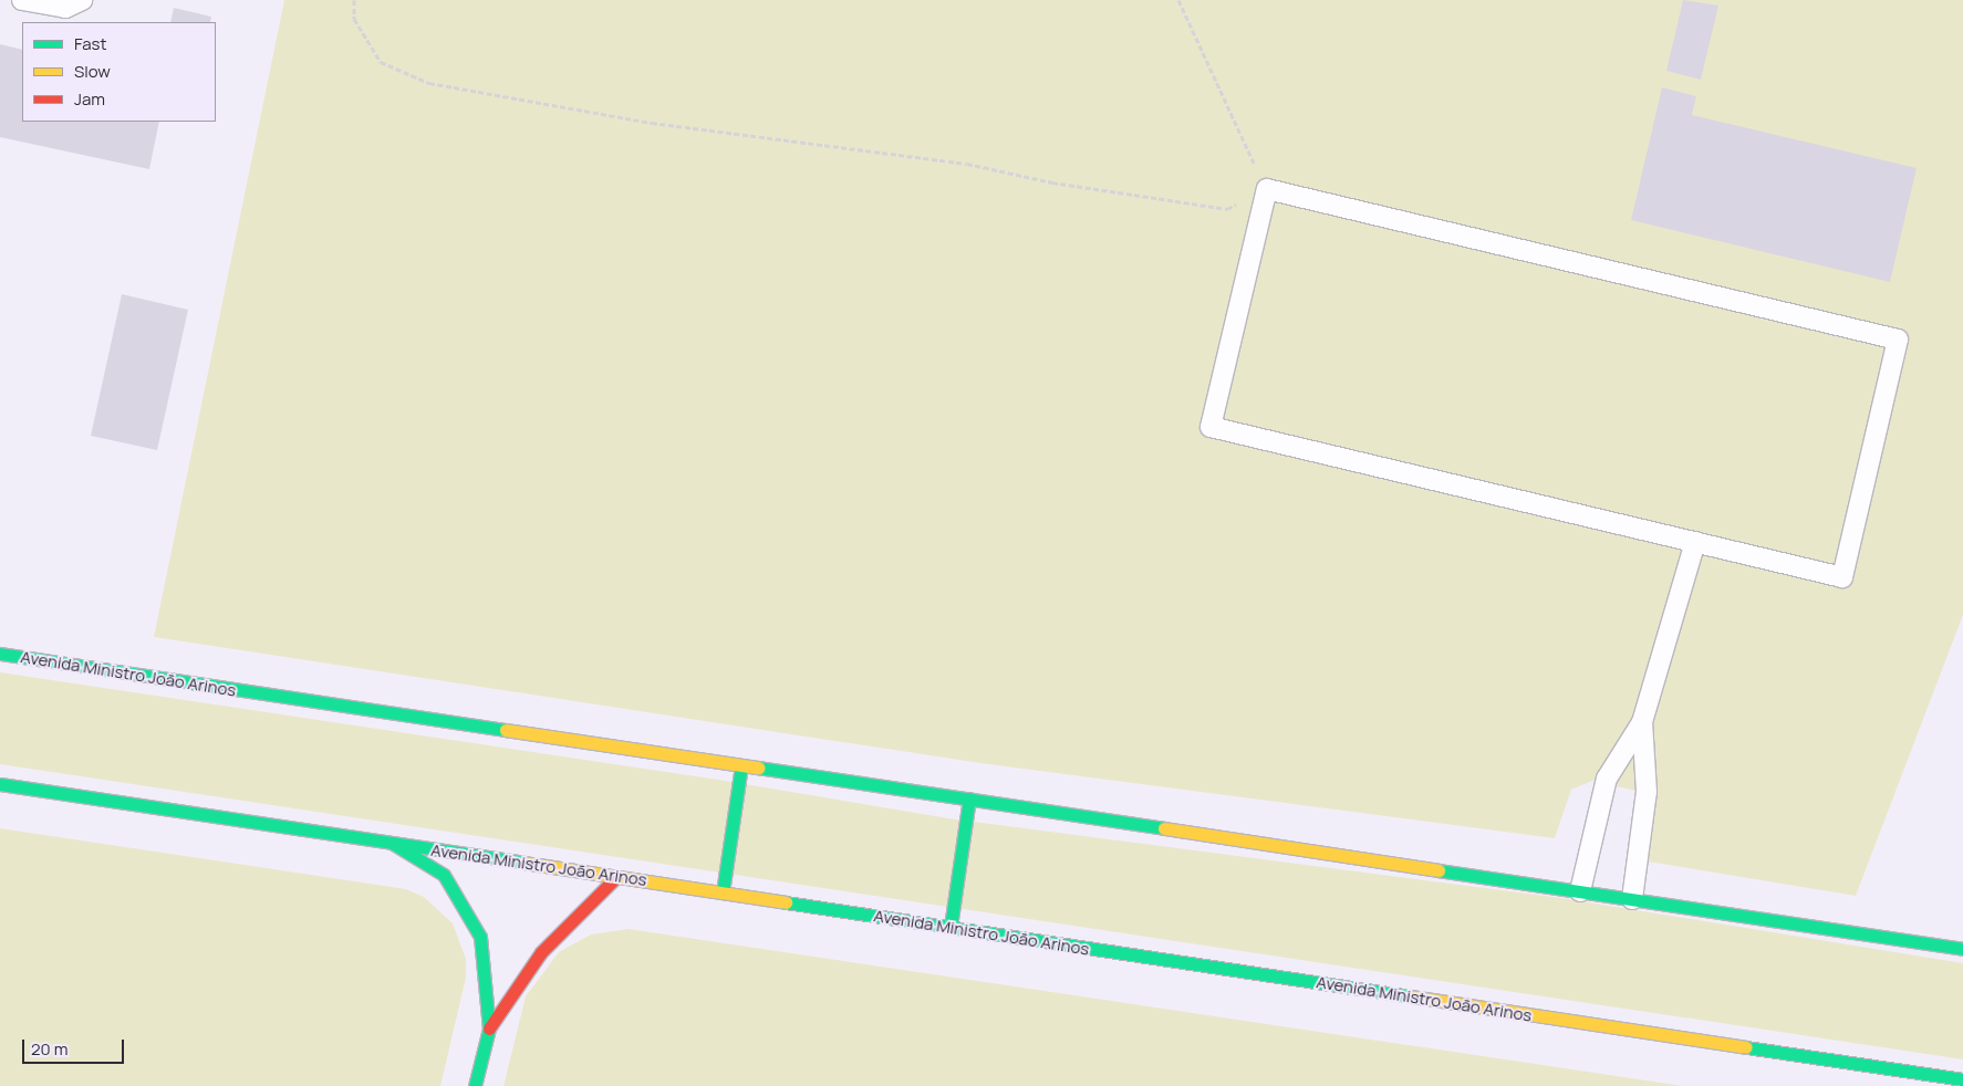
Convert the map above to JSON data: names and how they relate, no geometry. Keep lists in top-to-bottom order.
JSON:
{
  "streets": {
    "main road": ["Avenida Ministro João Arinos"]
  },
  "legend": ["Fast", "Slow", "Jam"],
  "scale_bar": "20 m"
}
